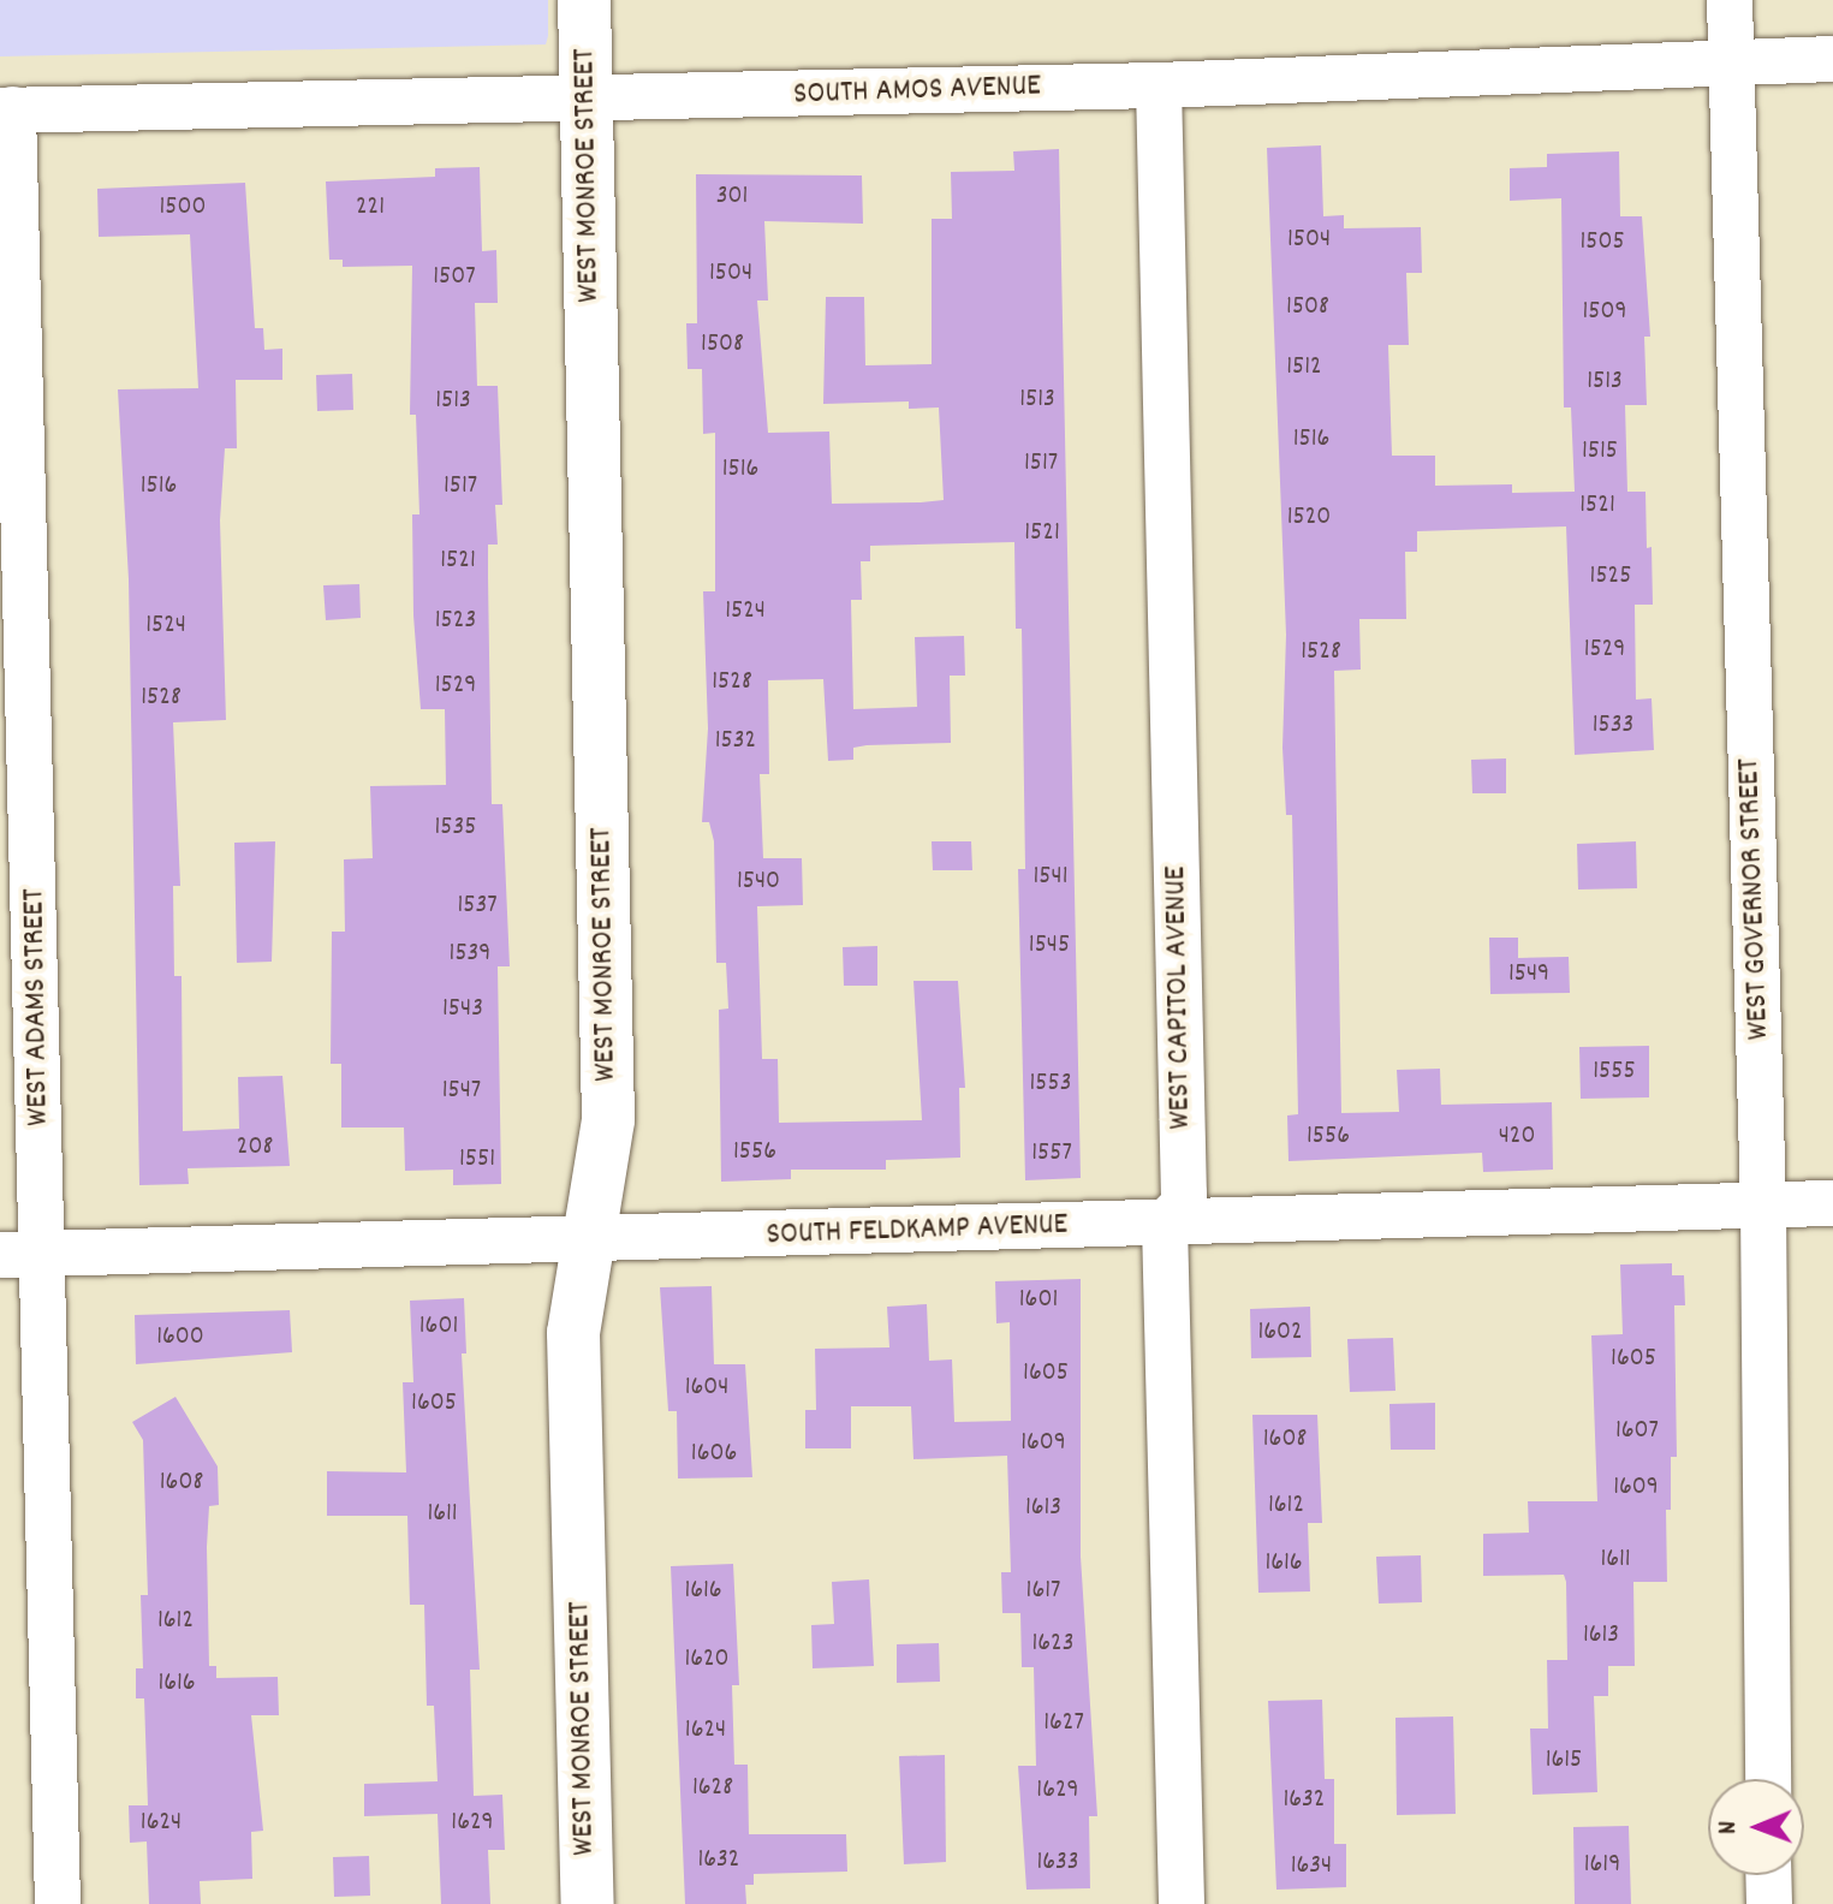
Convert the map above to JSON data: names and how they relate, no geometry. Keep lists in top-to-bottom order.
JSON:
{
  "streets": {
    "street": [
      "SOUTH AMOS AVENUE",
      "WEST MONROE STREET",
      "WEST GOVERNOR STREET",
      "WEST CAPITOL AVENUE",
      "WEST ADAMS STREET",
      "SOUTH FELDKAMP AVENUE"
    ]
  },
  "crossings": [
    ["SOUTH AMOS AVENUE", "WEST MONROE STREET"],
    ["SOUTH AMOS AVENUE", "WEST GOVERNOR STREET"],
    ["SOUTH AMOS AVENUE", "WEST CAPITOL AVENUE"],
    ["SOUTH AMOS AVENUE", "WEST ADAMS STREET"],
    ["WEST MONROE STREET", "SOUTH FELDKAMP AVENUE"],
    ["WEST GOVERNOR STREET", "SOUTH FELDKAMP AVENUE"],
    ["WEST CAPITOL AVENUE", "SOUTH FELDKAMP AVENUE"],
    ["WEST ADAMS STREET", "SOUTH FELDKAMP AVENUE"]
  ],
  "house_numbers": [
    "301",
    "1500",
    "221",
    "1504",
    "1505",
    "1504",
    "1507",
    "1508",
    "1509",
    "1508",
    "1512",
    "1513",
    "1513",
    "1513",
    "1516",
    "1515",
    "1517",
    "1516",
    "1516",
    "1517",
    "1521",
    "1520",
    "1521",
    "1521",
    "1525",
    "1524",
    "1523",
    "1524",
    "1529",
    "1528",
    "1528",
    "1529",
    "1528",
    "1533",
    "1532",
    "1535",
    "1541",
    "1540",
    "1537",
    "1545",
    "1539",
    "1549",
    "1543",
    "1555",
    "1553",
    "1547",
    "1556",
    "420",
    "208",
    "1556",
    "1557",
    "1551",
    "1601",
    "1601",
    "1602",
    "1600",
    "1605",
    "1605",
    "1604",
    "1605",
    "1607",
    "1608",
    "1609",
    "1606",
    "1608",
    "1609",
    "1612",
    "1613",
    "1611",
    "1611",
    "1616",
    "1616",
    "1617",
    "1612",
    "1613",
    "1623",
    "1620",
    "1616",
    "1627",
    "1624",
    "1615",
    "1628",
    "1629",
    "1632",
    "1624",
    "1629",
    "1632",
    "1633",
    "1619",
    "1634"
  ],
  "north": "left"
}
